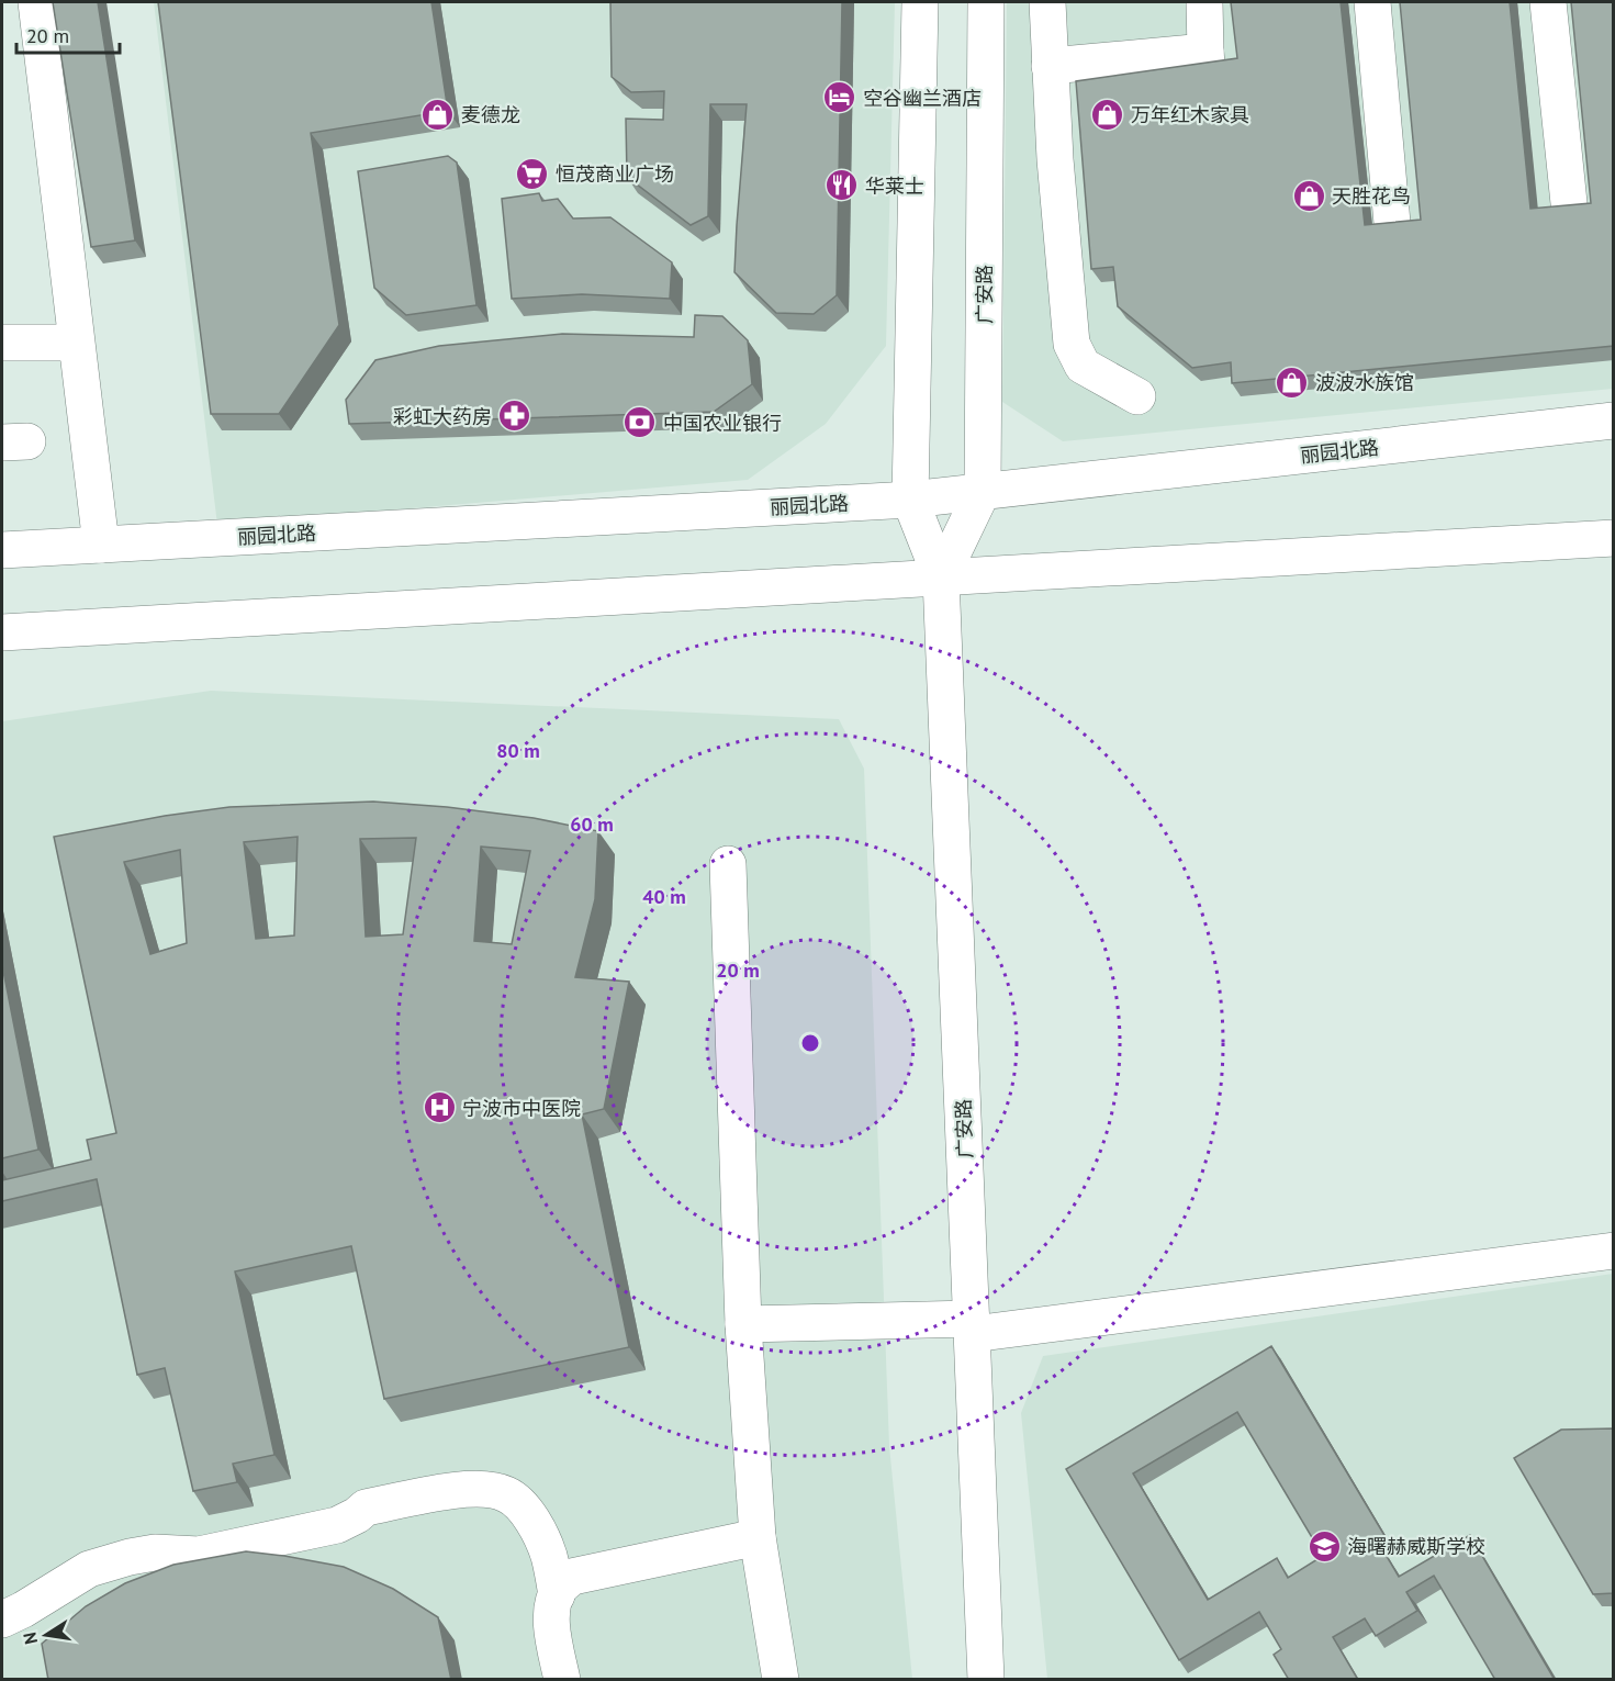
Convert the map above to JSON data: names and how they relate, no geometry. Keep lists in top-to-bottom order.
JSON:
{
  "streets": {
    "street": ["广安路", "丽园北路"]
  },
  "crossings": [
    ["广安路", "丽园北路"]
  ],
  "places": {
    "hotel": ["空谷幽兰酒店"],
    "shop": [
      "麦德龙",
      "万年红木家具",
      "天胜花鸟",
      "波波水族馆"
    ],
    "supermarket": ["恒茂商业广场"],
    "restaurant": ["华莱士"],
    "pharmacy": ["彩虹大药房"],
    "bank": ["中国农业银行"],
    "hospital": ["宁波市中医院"],
    "school or university": ["海曙赫威斯学校"]
  },
  "scale_bar": "20 m",
  "north": "left",
  "rings": [
    "80 m",
    "60 m",
    "40 m",
    "20 m"
  ]
}
